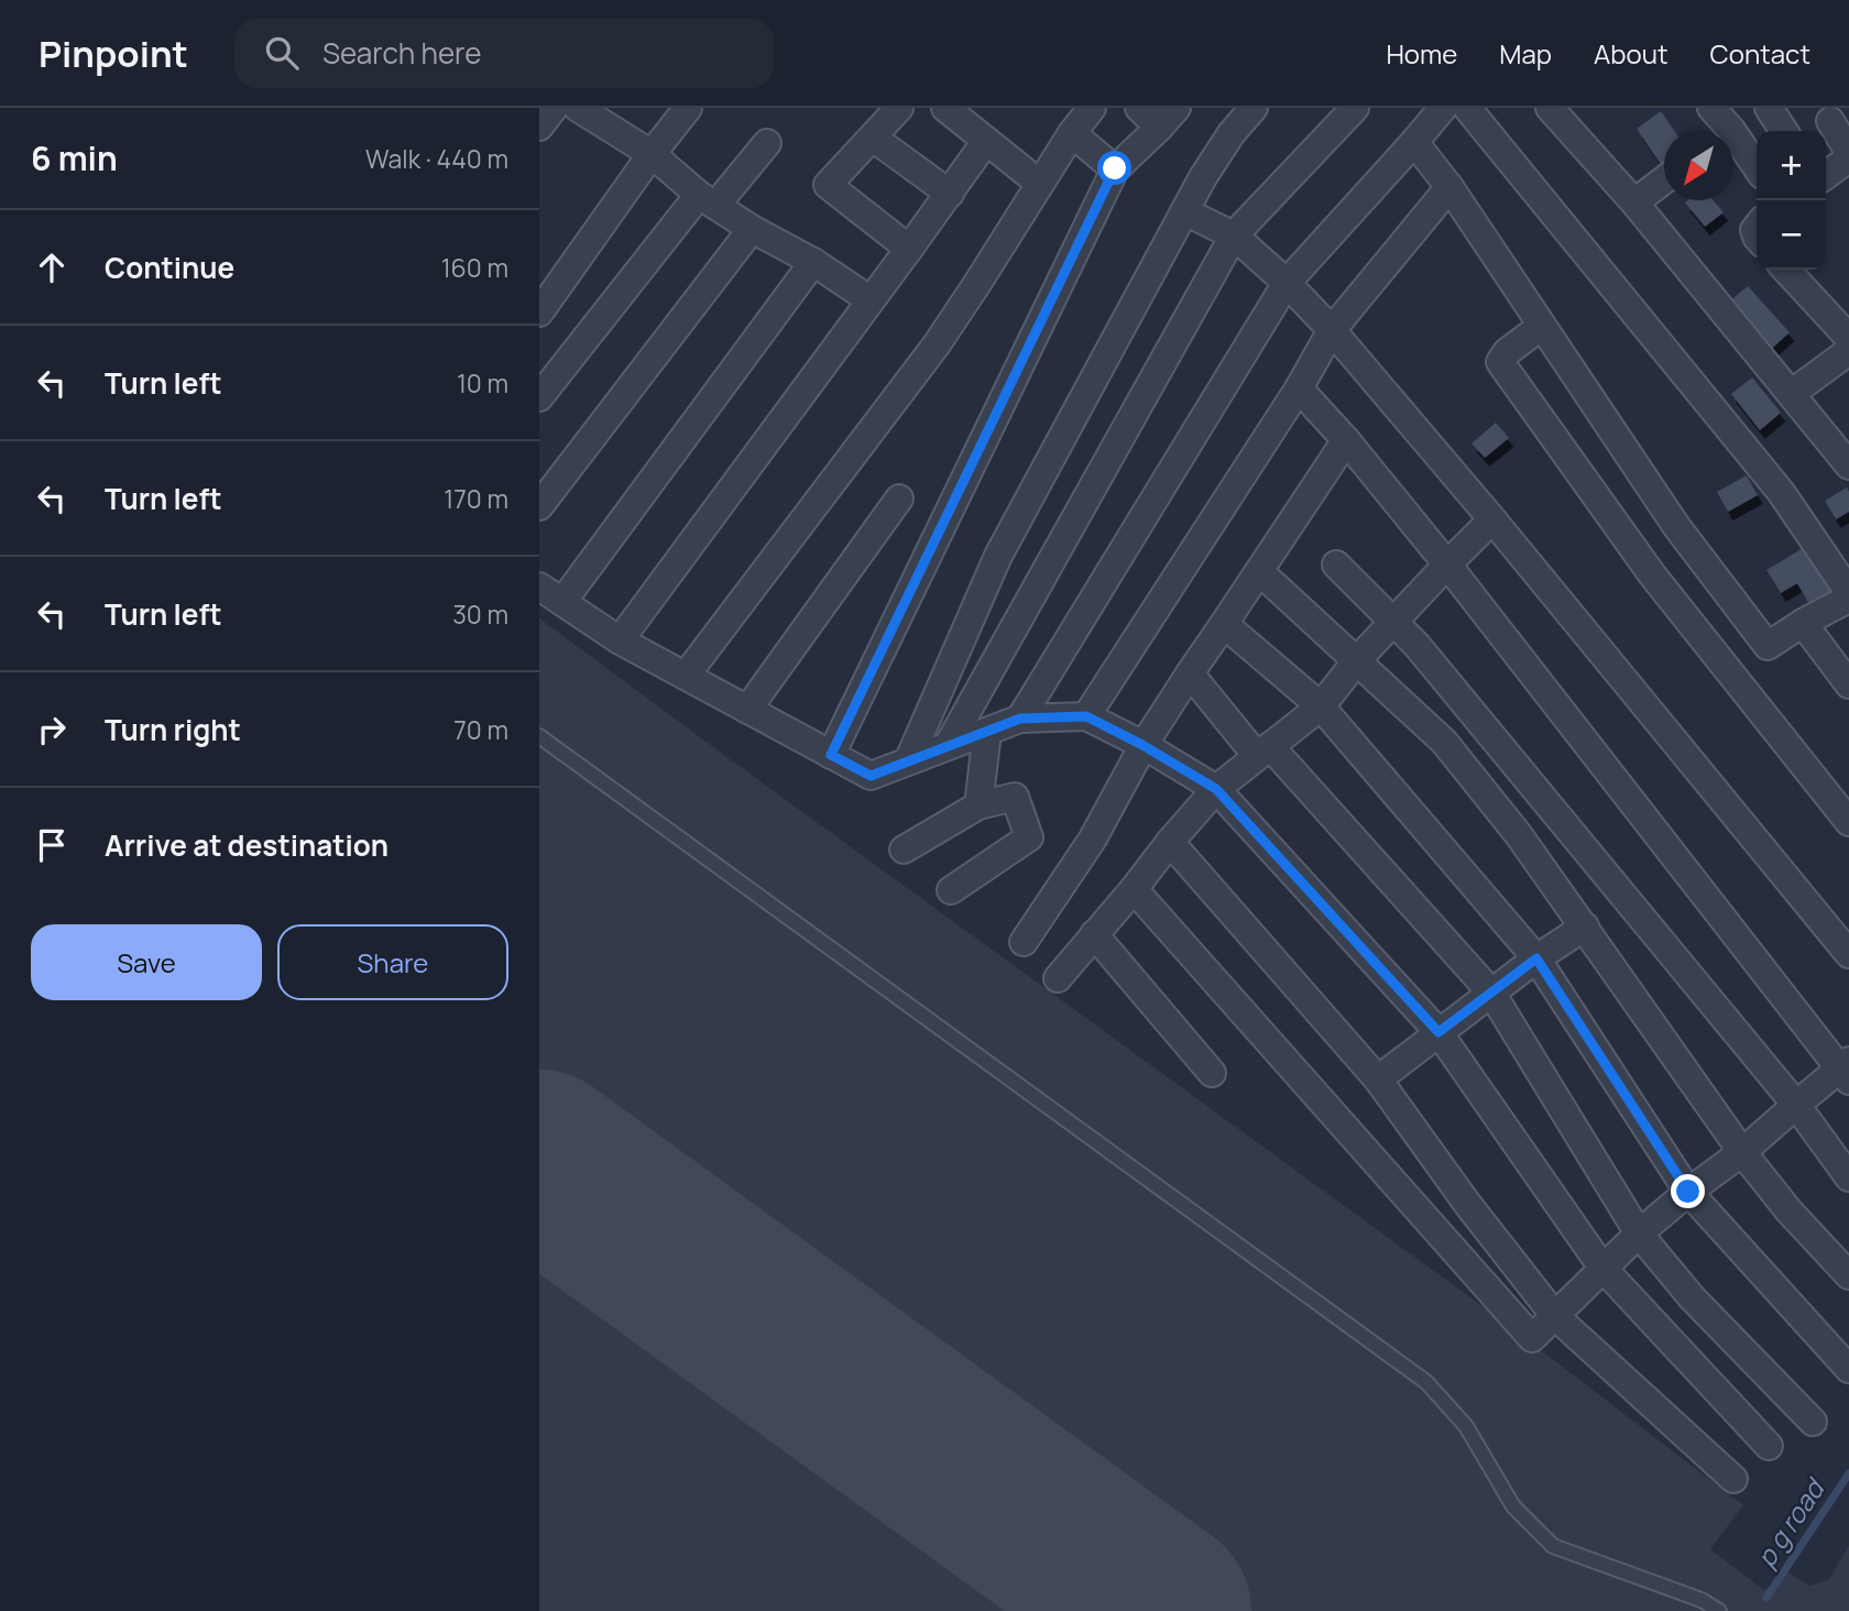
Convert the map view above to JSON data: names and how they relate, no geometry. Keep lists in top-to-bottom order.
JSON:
{
  "water": ["p g road"],
  "north": "bottom left",
  "page": {
    "header": "Pinpoint",
    "search": "Search here",
    "nav": [
      "Home",
      "Map",
      "About",
      "Contact"
    ],
    "heading": ["6 min", "Walk · 440 m"],
    "map_buttons": ["+", "−"],
    "list": [
      ["Continue", "160 m"],
      ["Turn left", "10 m"],
      ["Turn left", "170 m"],
      ["Turn left", "30 m"],
      ["Turn right", "70 m"],
      "Arrive at destination"
    ],
    "buttons": ["Save", "Share"]
  }
}
